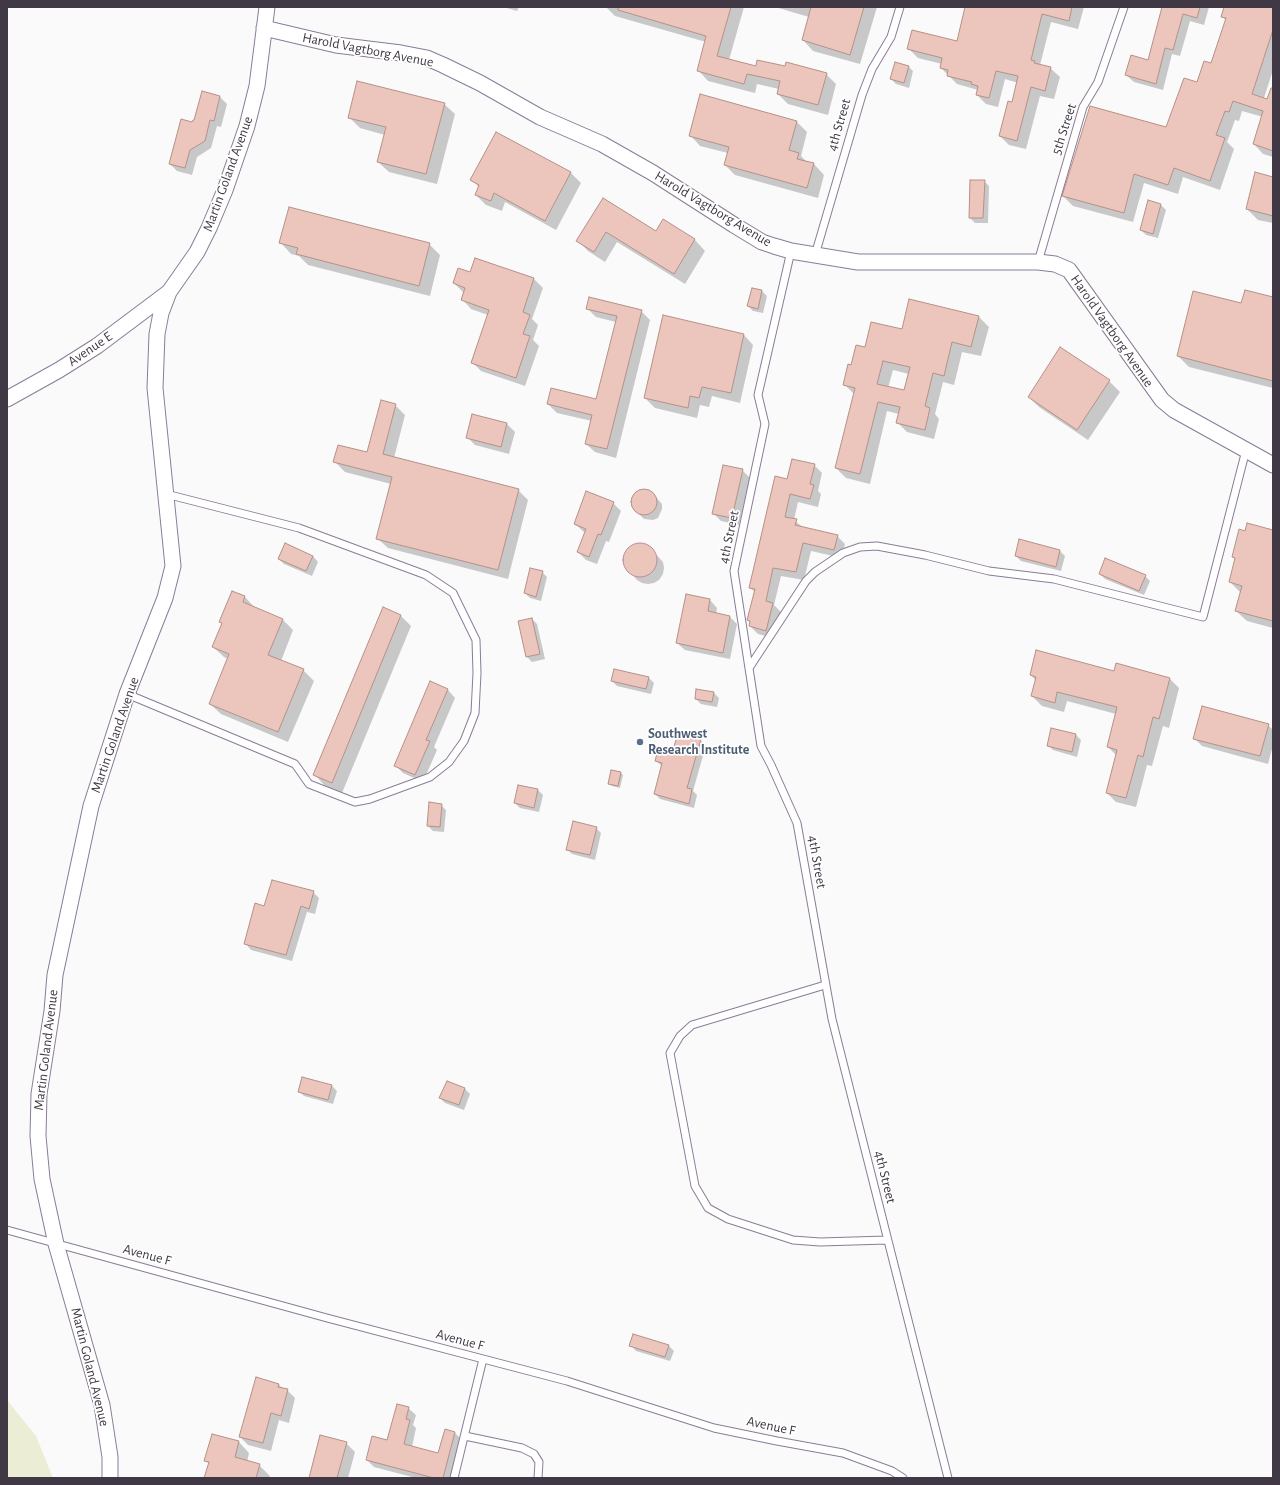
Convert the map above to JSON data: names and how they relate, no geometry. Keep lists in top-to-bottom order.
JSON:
{
  "streets": {
    "street": ["Harold Vagtborg Avenue", "Martin Goland Avenue", "Avenue E"],
    "lane": ["4th Street", "5th Street", "Avenue F"]
  },
  "crossings": [
    ["Harold Vagtborg Avenue", "4th Street"],
    ["Harold Vagtborg Avenue", "5th Street"],
    ["Harold Vagtborg Avenue", "Martin Goland Avenue"],
    ["Martin Goland Avenue", "Avenue E"],
    ["Martin Goland Avenue", "Avenue F"]
  ],
  "places": ["Southwest Research Institute"]
}
